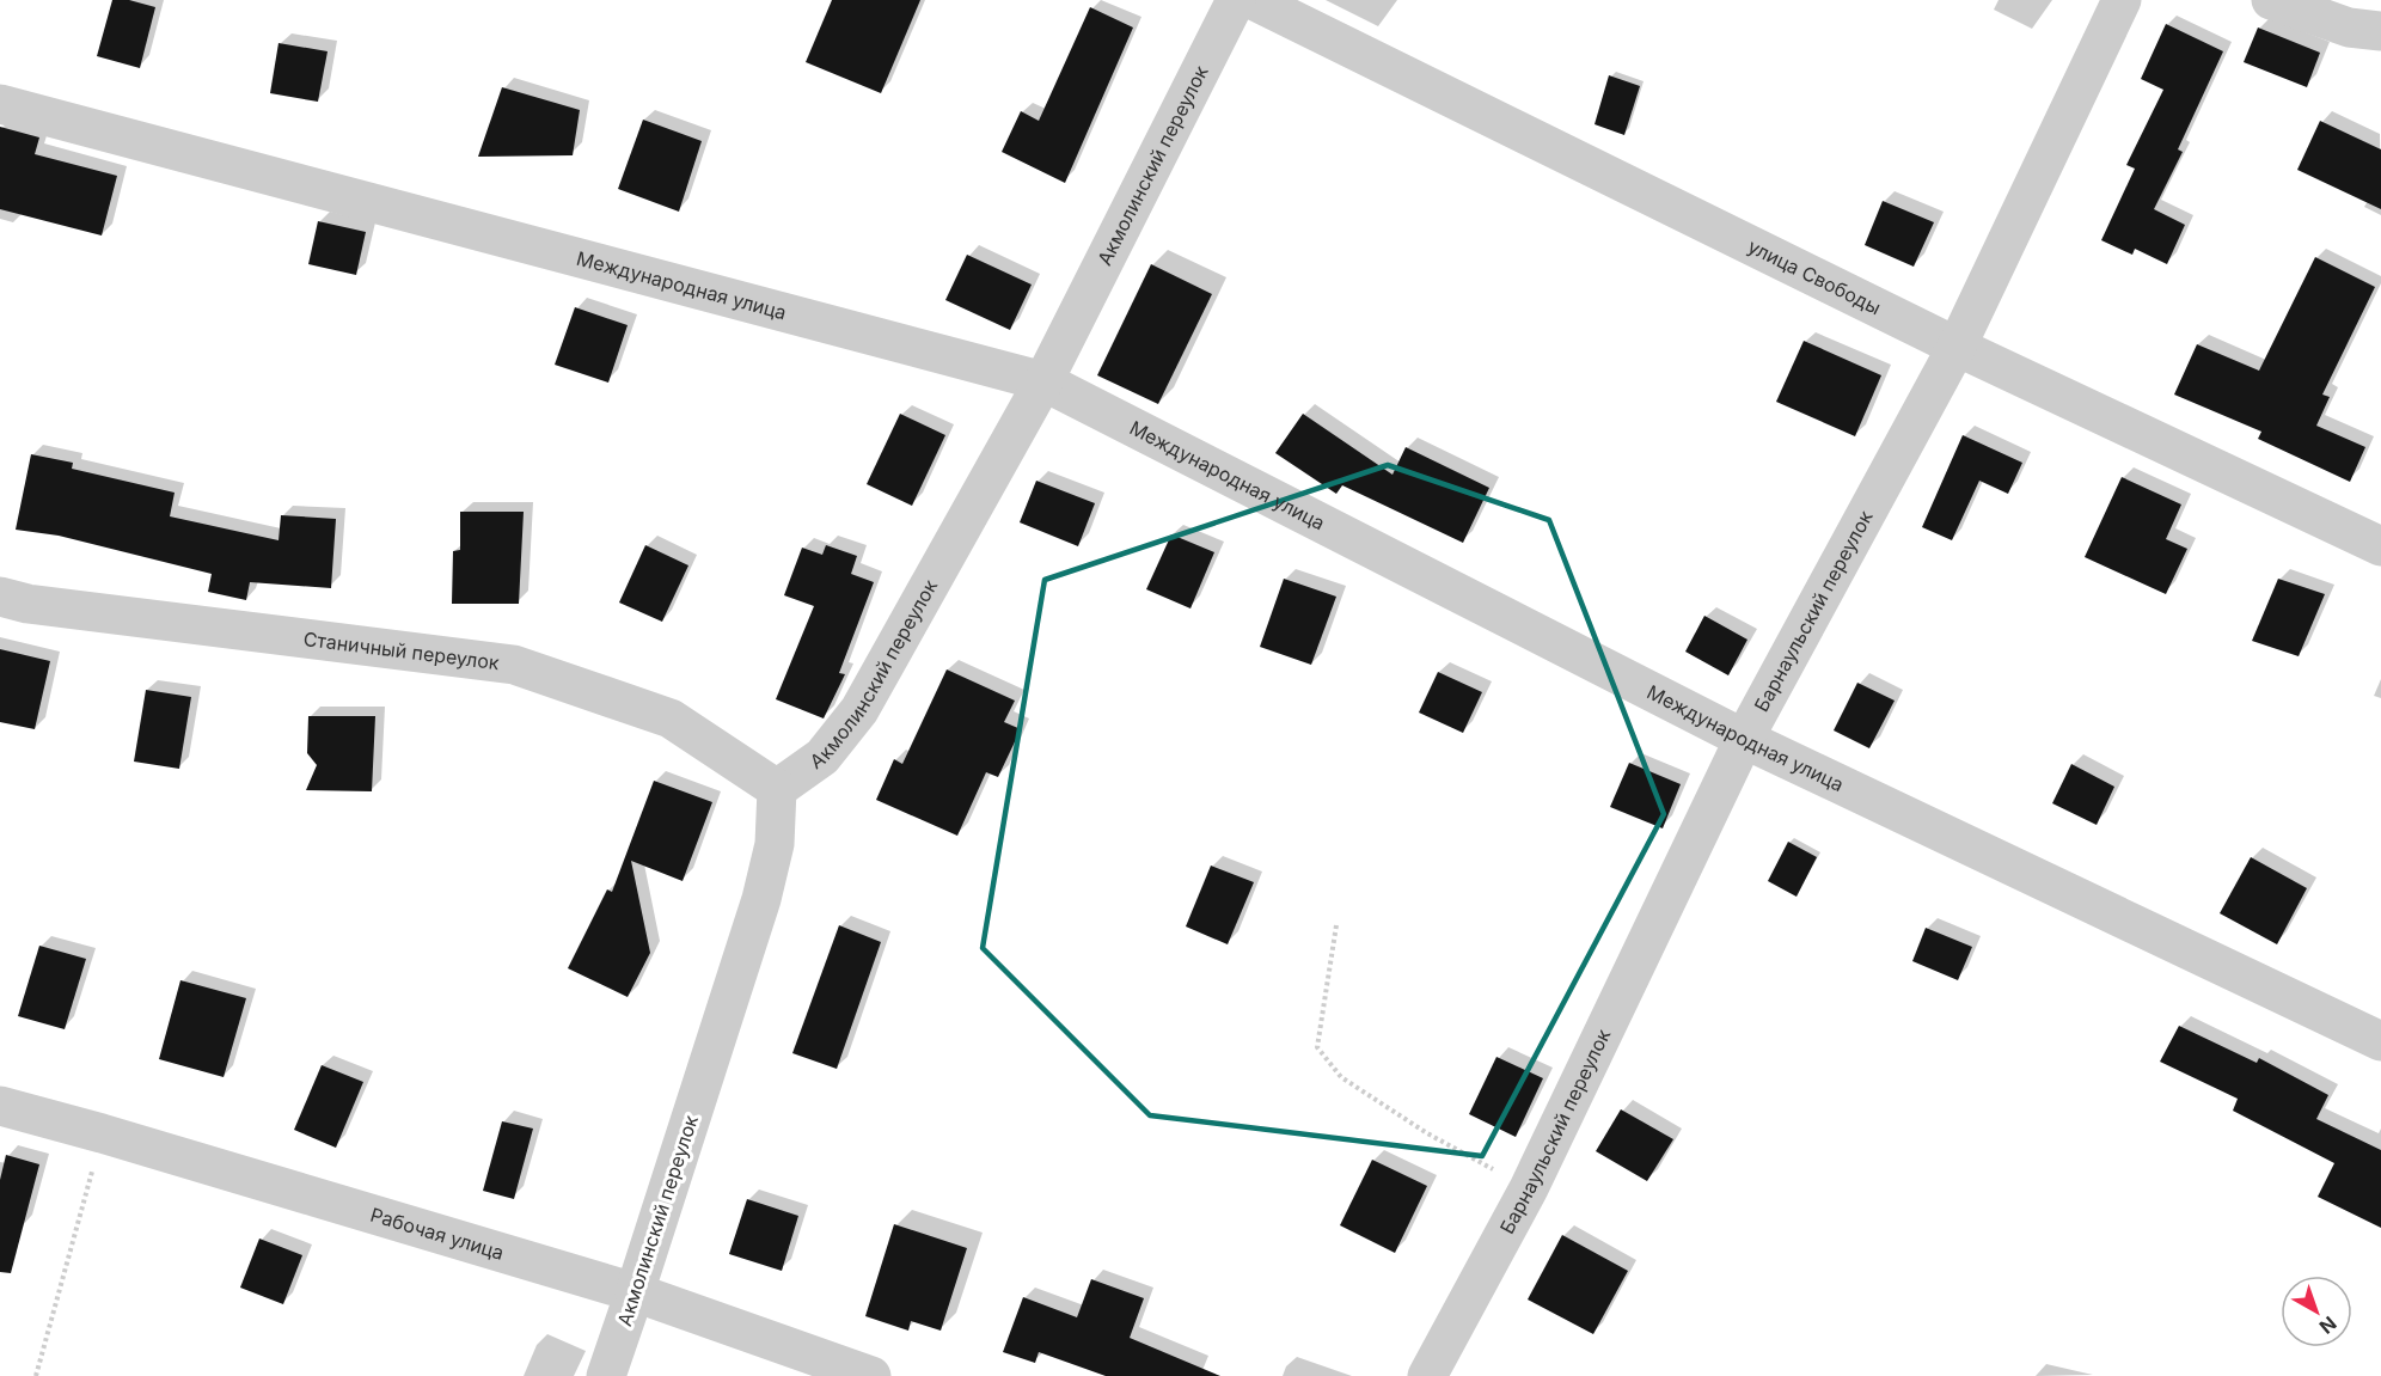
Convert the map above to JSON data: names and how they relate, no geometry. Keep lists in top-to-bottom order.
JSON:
{
  "streets": {
    "street": [
      "Акмолинский переулок",
      "улица Свободы",
      "Международная улица",
      "Барнаульский переулок",
      "Станичный переулок",
      "Рабочая улица"
    ]
  },
  "crossings": [
    ["Акмолинский переулок", "Международная улица"],
    ["Акмолинский переулок", "Станичный переулок"],
    ["Акмолинский переулок", "Рабочая улица"],
    ["улица Свободы", "Барнаульский переулок"],
    ["Международная улица", "Барнаульский переулок"]
  ],
  "north": "bottom right"
}
